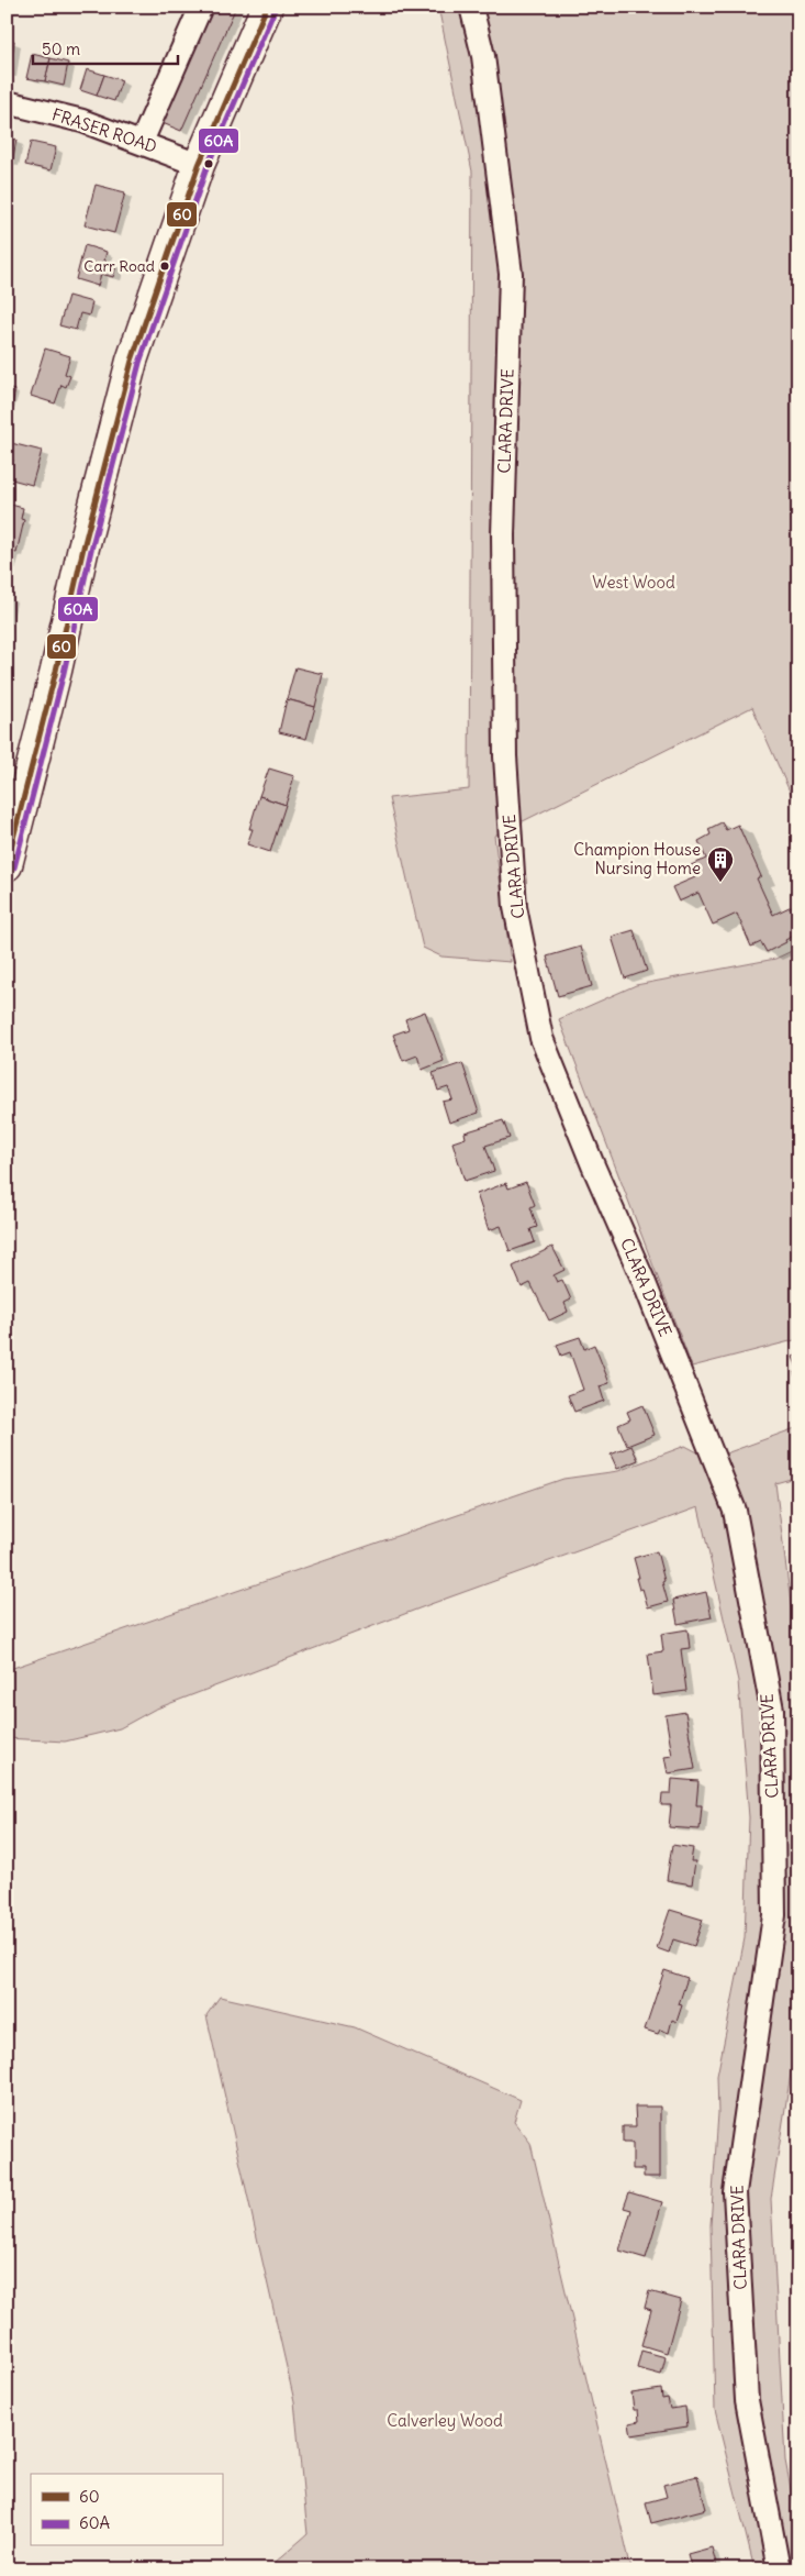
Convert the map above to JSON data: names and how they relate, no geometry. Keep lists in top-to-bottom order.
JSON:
{
  "streets": {
    "street": ["FRASER ROAD", "CLARA DRIVE"]
  },
  "parks": ["West Wood", "Calverley Wood"],
  "places": {
    "other": ["Carr Road"],
    "building": ["Champion House Nursing Home"]
  },
  "lines": ["transit line 60", "transit line 60A"],
  "legend": ["60", "60A"],
  "scale_bar": "50 m"
}
